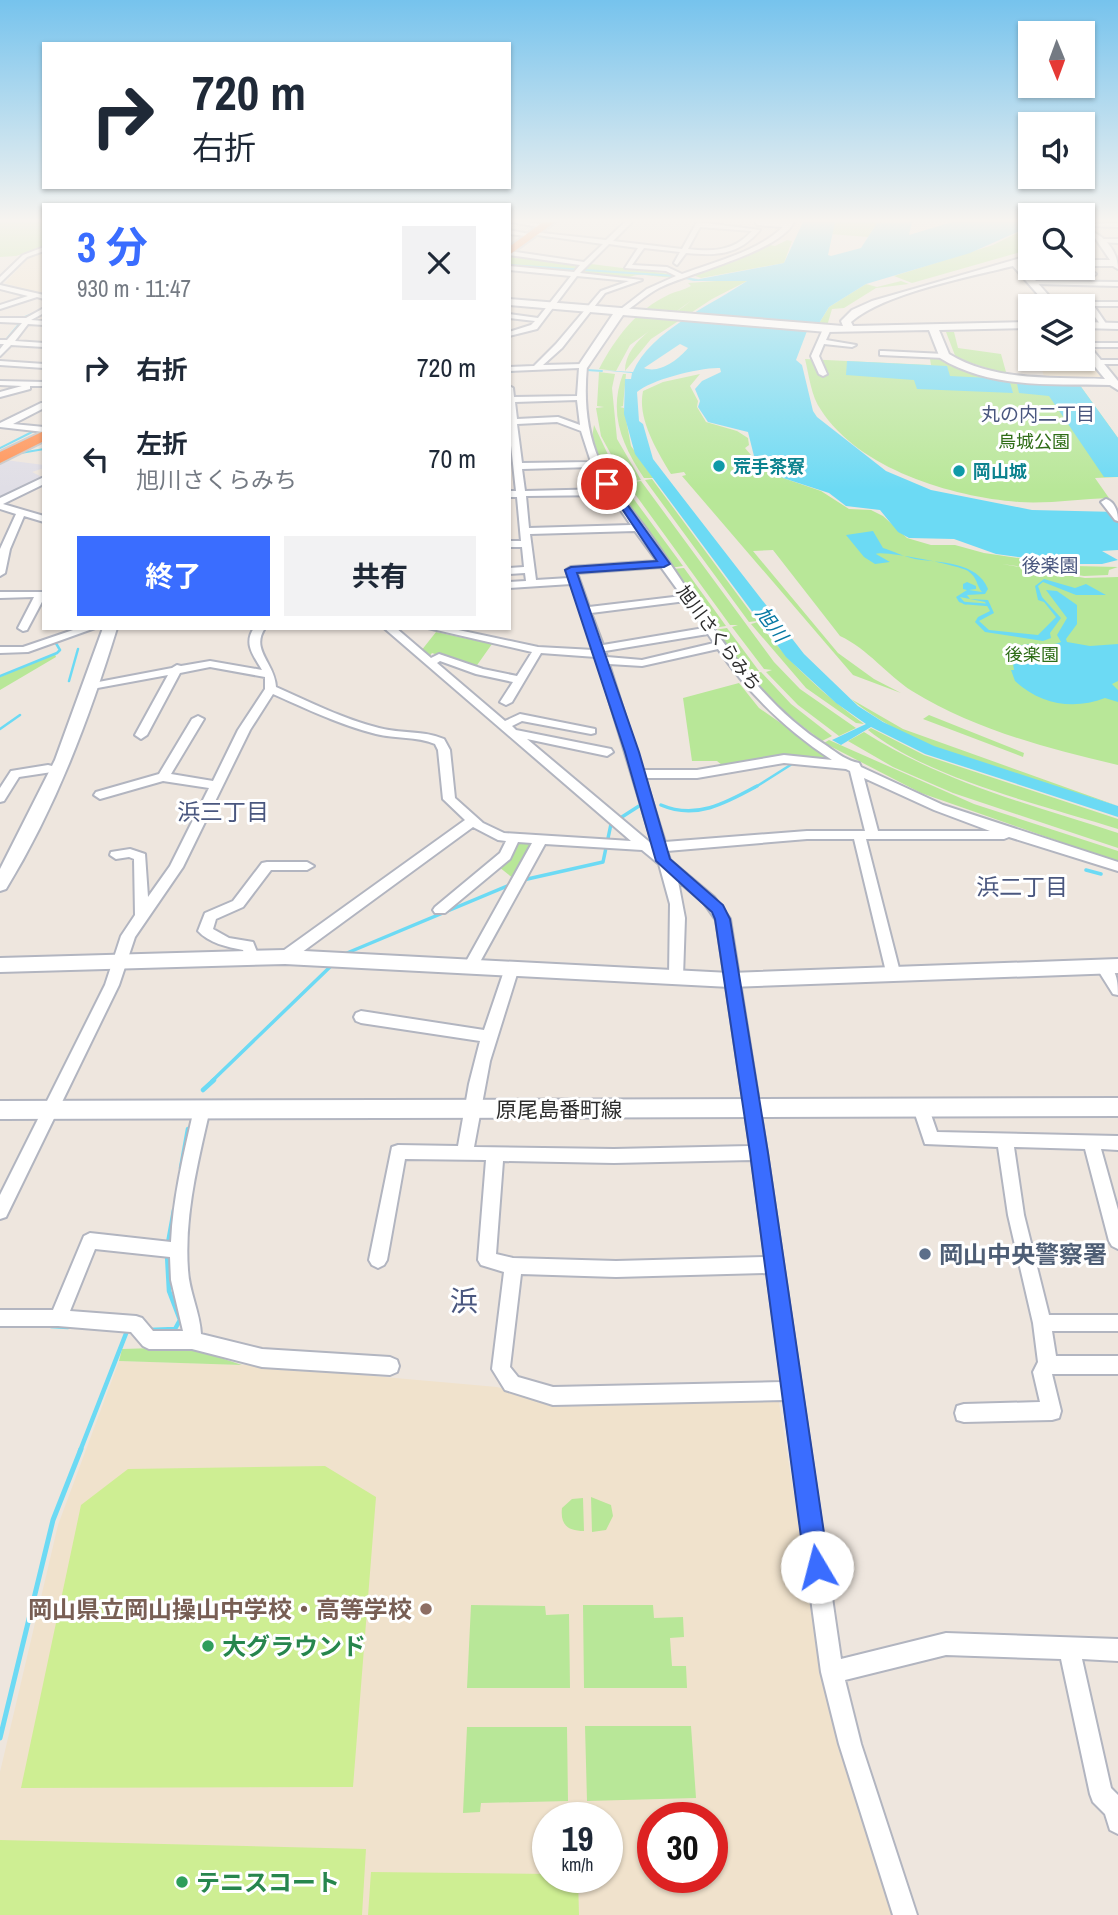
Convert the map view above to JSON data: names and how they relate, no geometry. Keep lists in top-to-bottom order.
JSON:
{
  "streets": {
    "street": ["旭川さくらみち", "原尾島番町線"]
  },
  "districts": [
    "丸の内二丁目",
    "後楽園",
    "浜三丁目",
    "浜二丁目",
    "浜"
  ],
  "water": ["旭川"],
  "parks": ["烏城公園", "後楽園"],
  "places": [
    "荒手茶寮",
    "岡山城",
    "岡山中央警察署",
    "岡山県立岡山操山中学校・高等学校",
    "大グラウンド",
    "テニスコート"
  ],
  "north": "bottom",
  "page": {
    "turn": ["720 m", "右折"],
    "heading": ["3 分", "930 m · 11:47"],
    "list": [
      {
        "name": "右折",
        "value": "720 m"
      },
      {
        "name": "左折",
        "note": "旭川さくらみち",
        "value": "70 m"
      }
    ],
    "buttons": ["終了", "共有"],
    "speed": "19 km/h",
    "limit": "30"
  }
}
